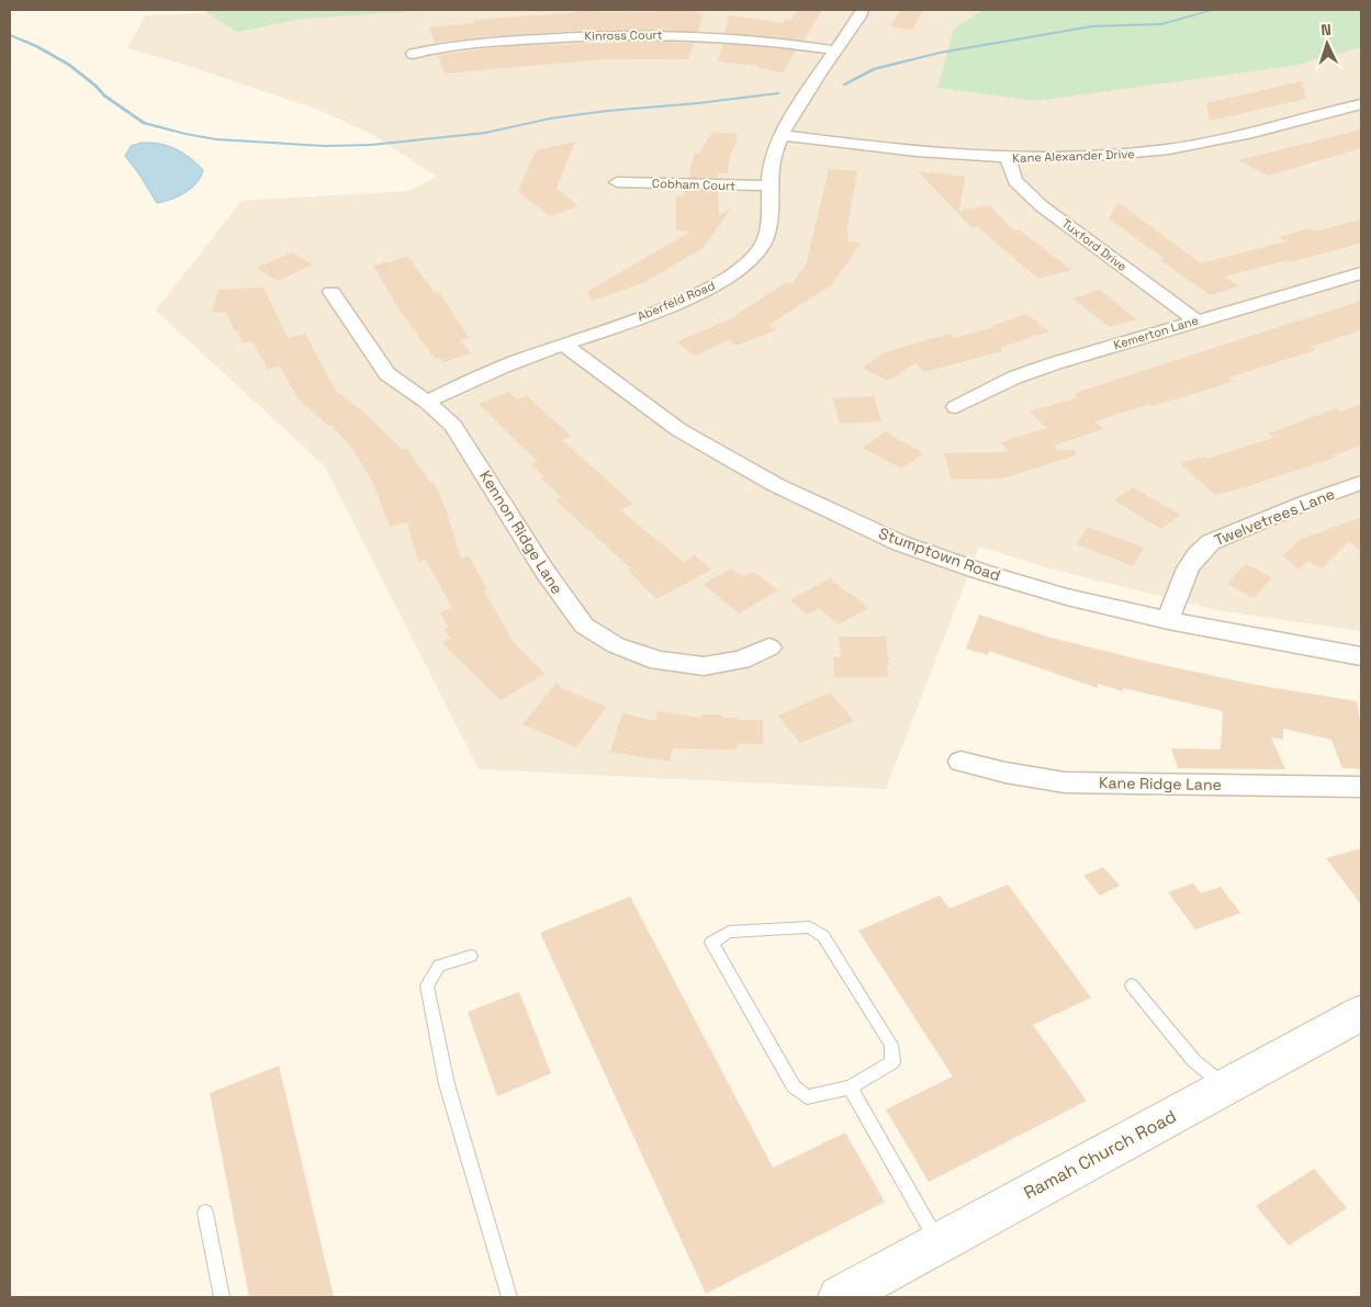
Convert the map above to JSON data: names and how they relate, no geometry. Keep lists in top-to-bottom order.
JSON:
{
  "streets": {
    "main road": ["Ramah Church Road"],
    "street": [
      "Kinross Court",
      "Kane Alexander Drive",
      "Cobham Court",
      "Tuxford Drive",
      "Aberfeld Road",
      "Kemerton Lane",
      "Twelvetrees Lane",
      "Kennon Ridge Lane",
      "Stumptown Road",
      "Kane Ridge Lane"
    ]
  },
  "crossings": [
    ["Kinross Court", "Aberfeld Road"],
    ["Kane Alexander Drive", "Tuxford Drive"],
    ["Kane Alexander Drive", "Aberfeld Road"],
    ["Cobham Court", "Aberfeld Road"],
    ["Tuxford Drive", "Kemerton Lane"],
    ["Aberfeld Road", "Kennon Ridge Lane"],
    ["Aberfeld Road", "Stumptown Road"],
    ["Twelvetrees Lane", "Stumptown Road"]
  ],
  "north": "top"
}
